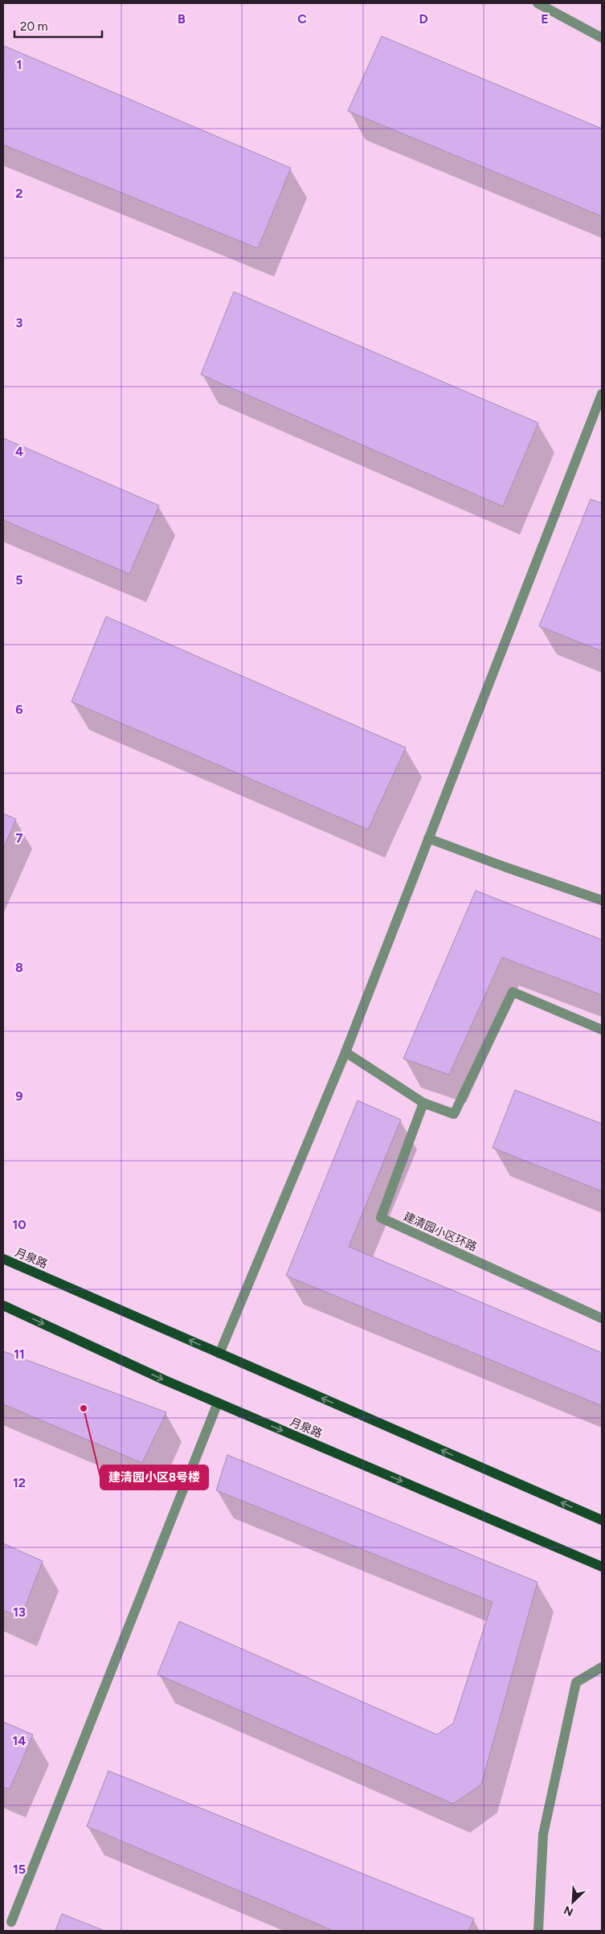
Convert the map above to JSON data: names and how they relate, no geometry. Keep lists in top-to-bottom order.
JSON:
{
  "streets": {
    "main road": ["月泉路"],
    "street": ["建清园小区环路"]
  },
  "places": ["建清园小区8号楼"],
  "scale_bar": "20 m",
  "north": "bottom left",
  "grid": {
    "columns": [
      "B",
      "C",
      "D",
      "E"
    ],
    "rows": [
      "1",
      "2",
      "3",
      "4",
      "5",
      "6",
      "7",
      "8",
      "9",
      "10",
      "11",
      "12",
      "13",
      "14",
      "15"
    ]
  }
}
